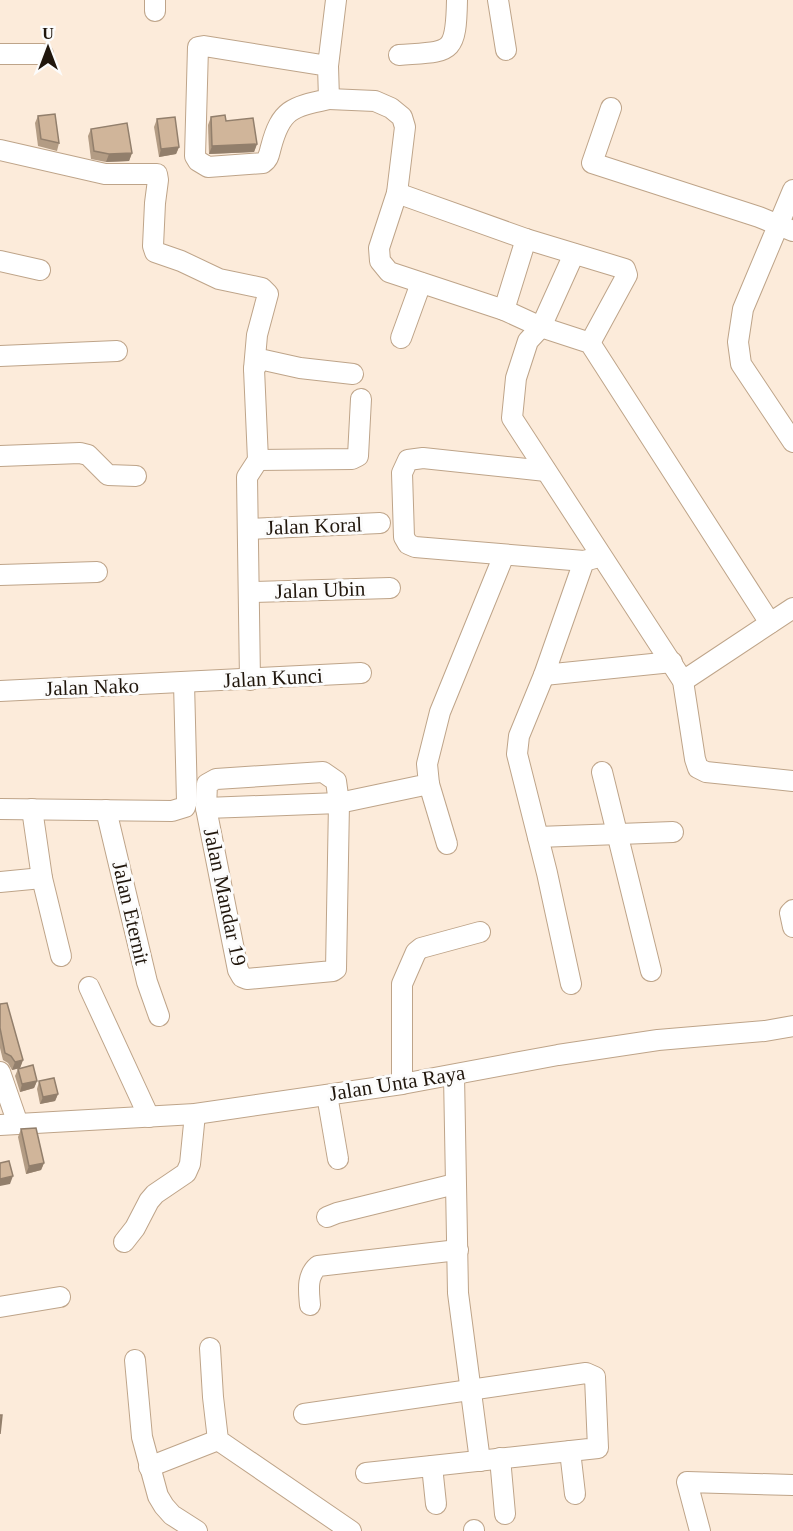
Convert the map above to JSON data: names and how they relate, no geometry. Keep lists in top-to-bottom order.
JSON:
{
  "streets": {
    "street": [
      "Jalan Koral",
      "Jalan Ubin",
      "Jalan Kunci",
      "Jalan Nako",
      "Jalan Mandar 19",
      "Jalan Eternit",
      "Jalan Unta Raya"
    ]
  },
  "crossings": [
    ["Jalan Kunci", "Jalan Nako"]
  ],
  "north": "top"
}
